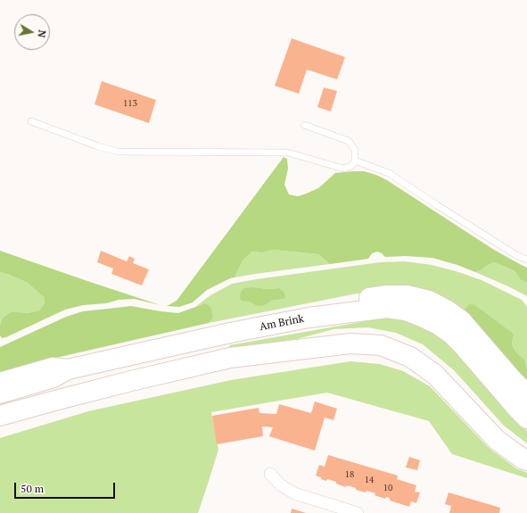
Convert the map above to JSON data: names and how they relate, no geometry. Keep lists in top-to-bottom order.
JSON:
{
  "streets": {
    "highway": ["Am Brink"]
  },
  "house_numbers": [
    "113",
    "18",
    "14",
    "10"
  ],
  "scale_bar": "50 m",
  "north": "right"
}
